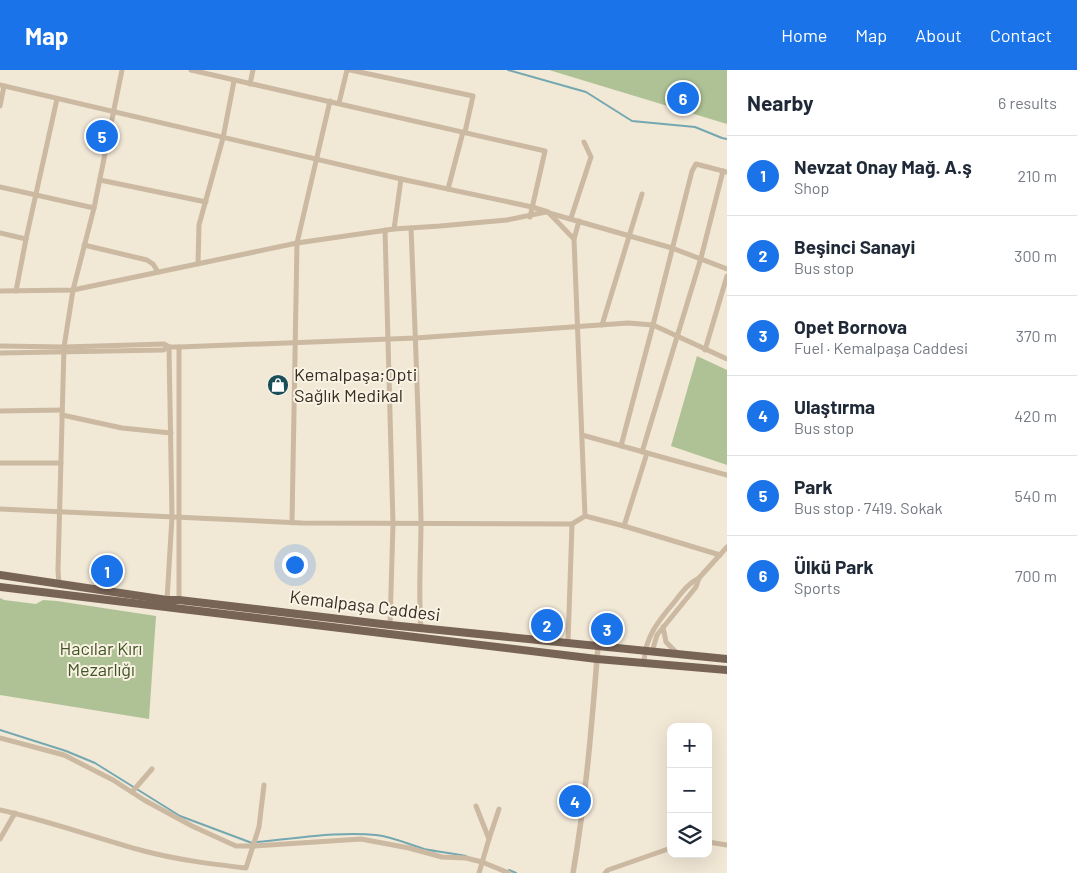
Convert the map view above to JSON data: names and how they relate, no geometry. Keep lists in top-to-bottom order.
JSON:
{
  "streets": {
    "main road": ["Kemalpaşa Caddesi"]
  },
  "parks": ["Hacılar Kırı Mezarlığı"],
  "places": {
    "shop": ["Kemalpaşa;Opti Sağlık Medikal"]
  },
  "page": {
    "header": "Map",
    "nav": [
      "Home",
      "Map",
      "About",
      "Contact"
    ],
    "heading": ["Nearby", "6 results"],
    "pins": [
      "6",
      "5",
      "1",
      "2",
      "3",
      "4"
    ],
    "list": [
      {
        "mark": "1",
        "name": "Nevzat Onay Mağ. A.ş",
        "note": "Shop",
        "value": "210 m"
      },
      {
        "mark": "2",
        "name": "Beşinci Sanayi",
        "note": "Bus stop",
        "value": "300 m"
      },
      {
        "mark": "3",
        "name": "Opet Bornova",
        "note": "Fuel · Kemalpaşa Caddesi",
        "value": "370 m"
      },
      {
        "mark": "4",
        "name": "Ulaştırma",
        "note": "Bus stop",
        "value": "420 m"
      },
      {
        "mark": "5",
        "name": "Park",
        "note": "Bus stop · 7419. Sokak",
        "value": "540 m"
      },
      {
        "mark": "6",
        "name": "Ülkü Park",
        "note": "Sports",
        "value": "700 m"
      }
    ],
    "map_buttons": ["+", "−"]
  }
}
